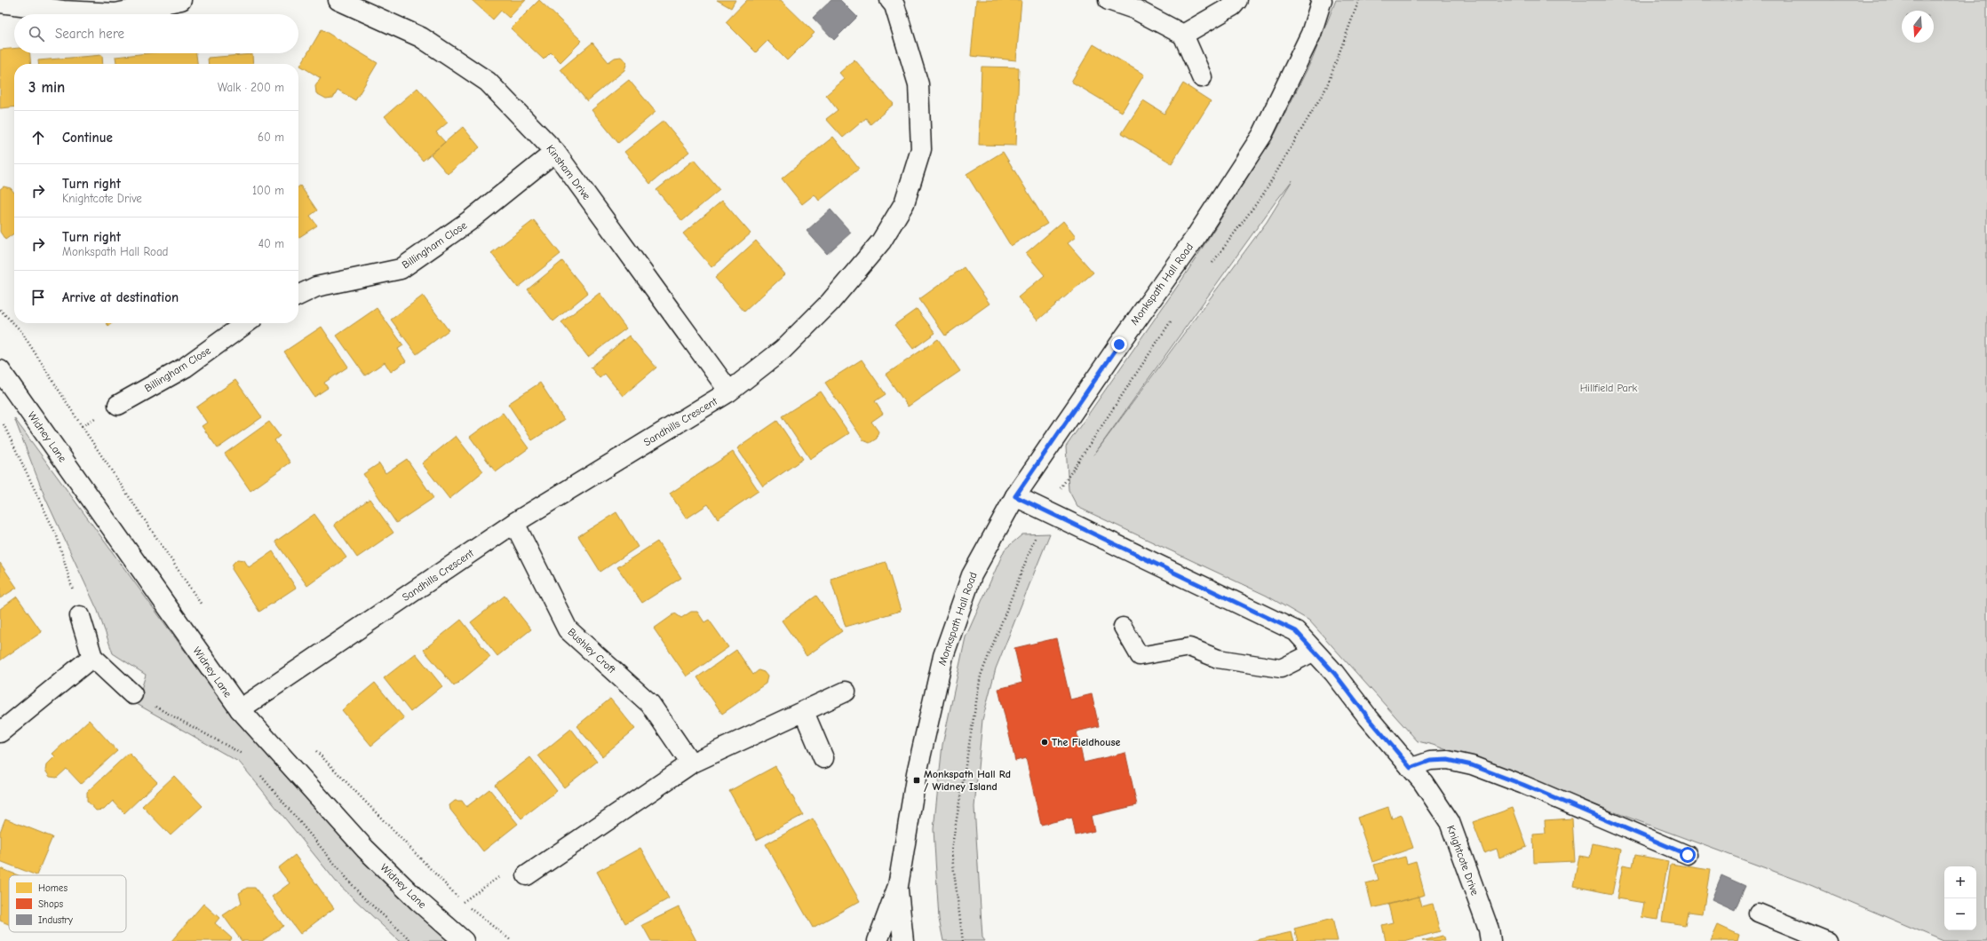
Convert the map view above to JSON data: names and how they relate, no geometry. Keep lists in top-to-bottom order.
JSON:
{
  "streets": {
    "street": [
      "Kinsham Drive",
      "Billingham Close",
      "Monkspath Hall Road",
      "Sandhills Crescent",
      "Widney Lane",
      "Bushley Croft",
      "Knightcote Drive"
    ]
  },
  "crossings": [
    ["Kinsham Drive", "Billingham Close"],
    ["Kinsham Drive", "Sandhills Crescent"],
    ["Monkspath Hall Road", "Knightcote Drive"],
    ["Sandhills Crescent", "Widney Lane"],
    ["Sandhills Crescent", "Bushley Croft"]
  ],
  "parks": ["Hillfield Park"],
  "places": {
    "other": ["The Fieldhouse"],
    "transit": ["Monkspath Hall Rd / Widney Island"]
  },
  "legend": ["Homes", "Shops", "Industry"],
  "north": "bottom",
  "page": {
    "search": "Search here",
    "heading": ["3 min", "Walk · 200 m"],
    "list": [
      ["Continue", "60 m"],
      ["Turn right", "Knightcote Drive", "100 m"],
      ["Turn right", "Monkspath Hall Road", "40 m"],
      "Arrive at destination"
    ],
    "map_buttons": ["+", "−"]
  }
}
